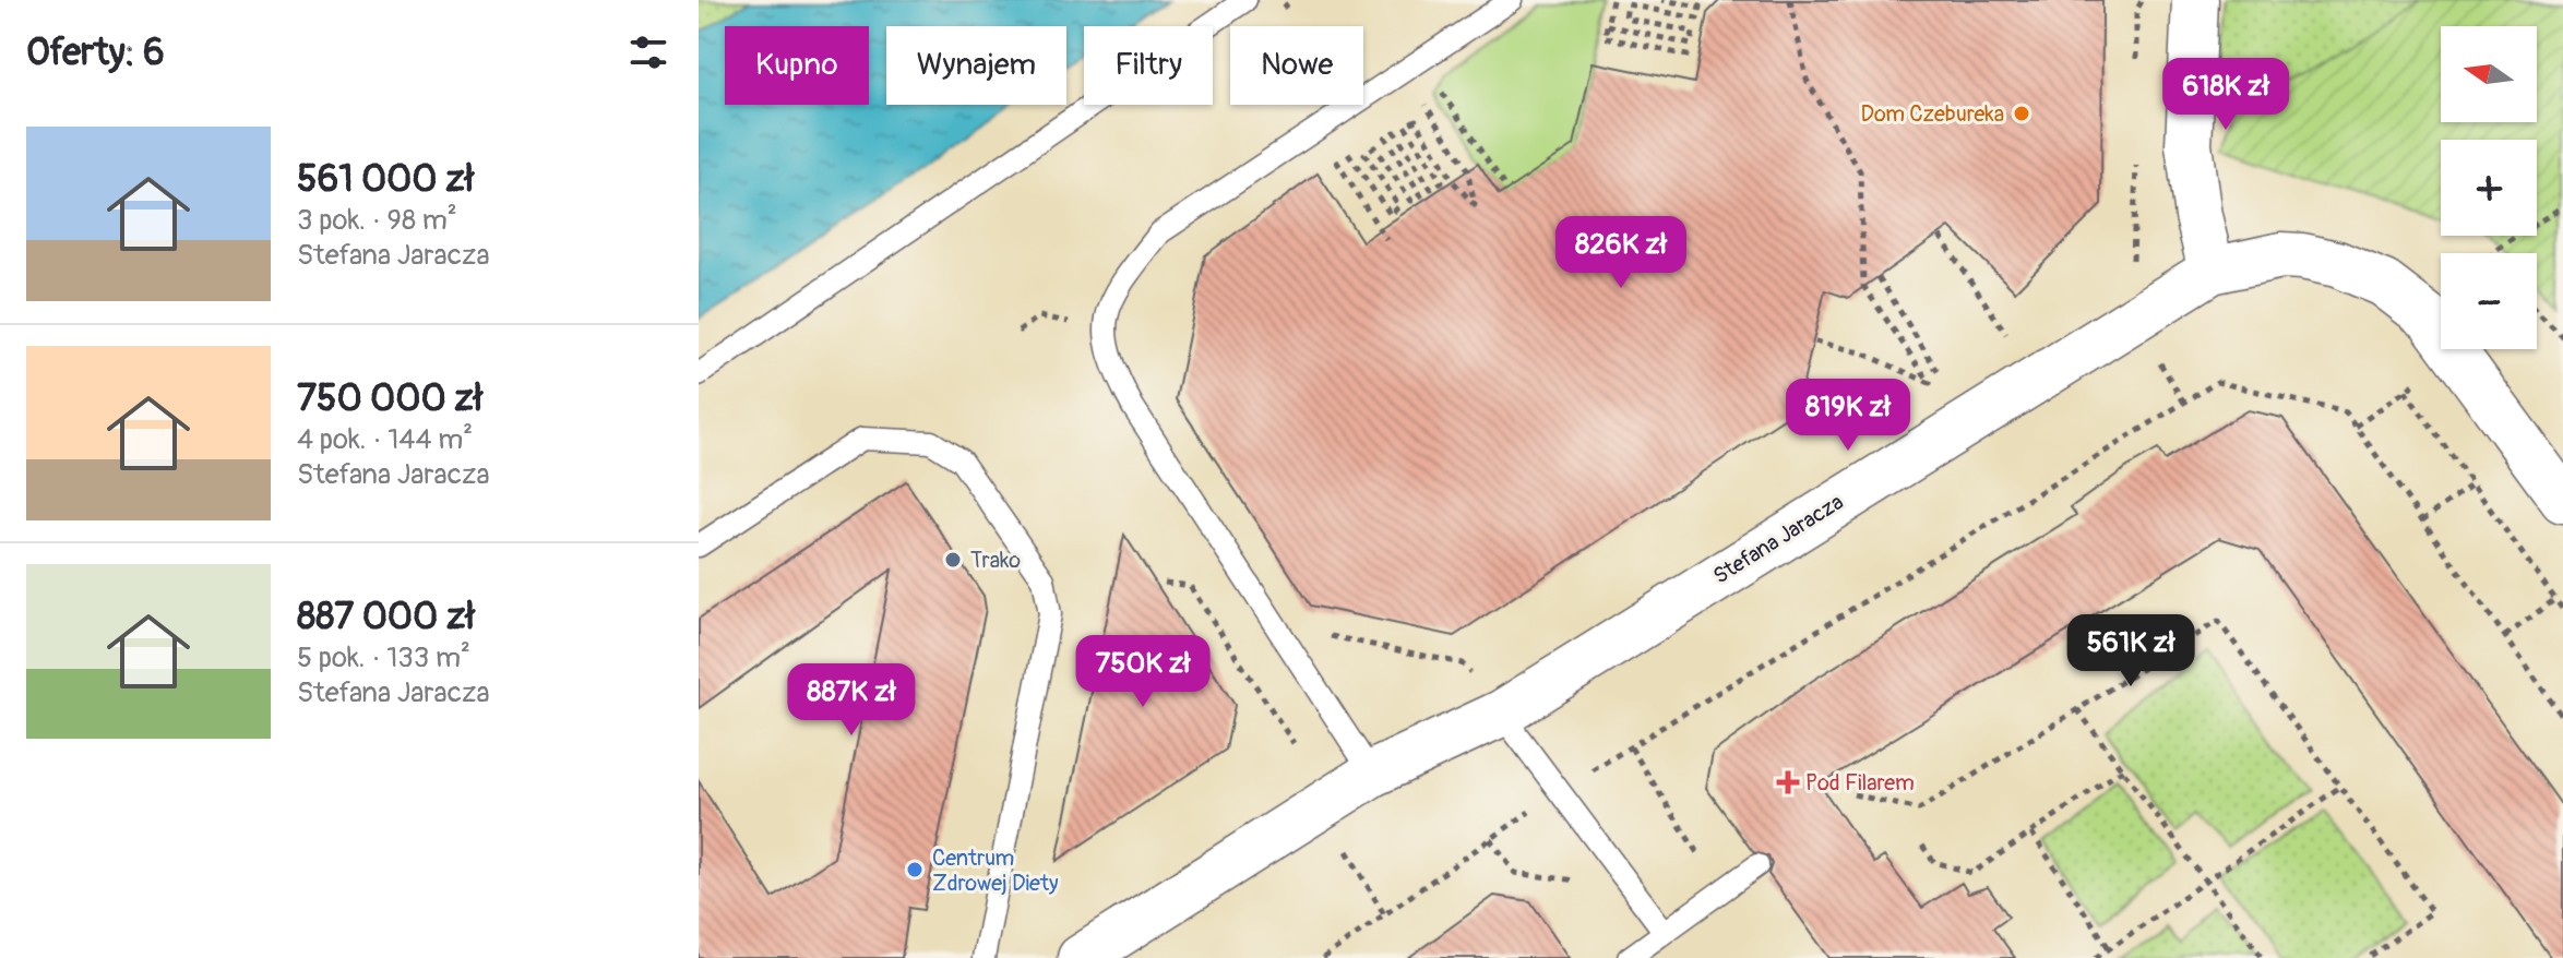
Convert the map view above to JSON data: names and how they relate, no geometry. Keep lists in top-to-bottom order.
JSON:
{
  "streets": {
    "street": ["Stefana Jaracza"]
  },
  "places": {
    "other": ["Dom Czebureka", "Trako", "Centrum Zdrowej Diety"],
    "health": ["Pod Filarem"]
  },
  "north": "left",
  "page": {
    "heading": "Oferty: 6",
    "map_buttons": ["+", "−"],
    "chip": [
      "Kupno",
      "Wynajem",
      "Filtry",
      "Nowe"
    ],
    "price": [
      "618K zł",
      "826K zł",
      "819K zł",
      "561K zł",
      "750K zł",
      "887K zł"
    ],
    "list": [
      {
        "name": "561 000 zł",
        "note": "3 pok. · 98 m² · Stefana Jaracza"
      },
      {
        "name": "750 000 zł",
        "note": "4 pok. · 144 m² · Stefana Jaracza"
      },
      {
        "name": "887 000 zł",
        "note": "5 pok. · 133 m² · Stefana Jaracza"
      }
    ]
  }
}
